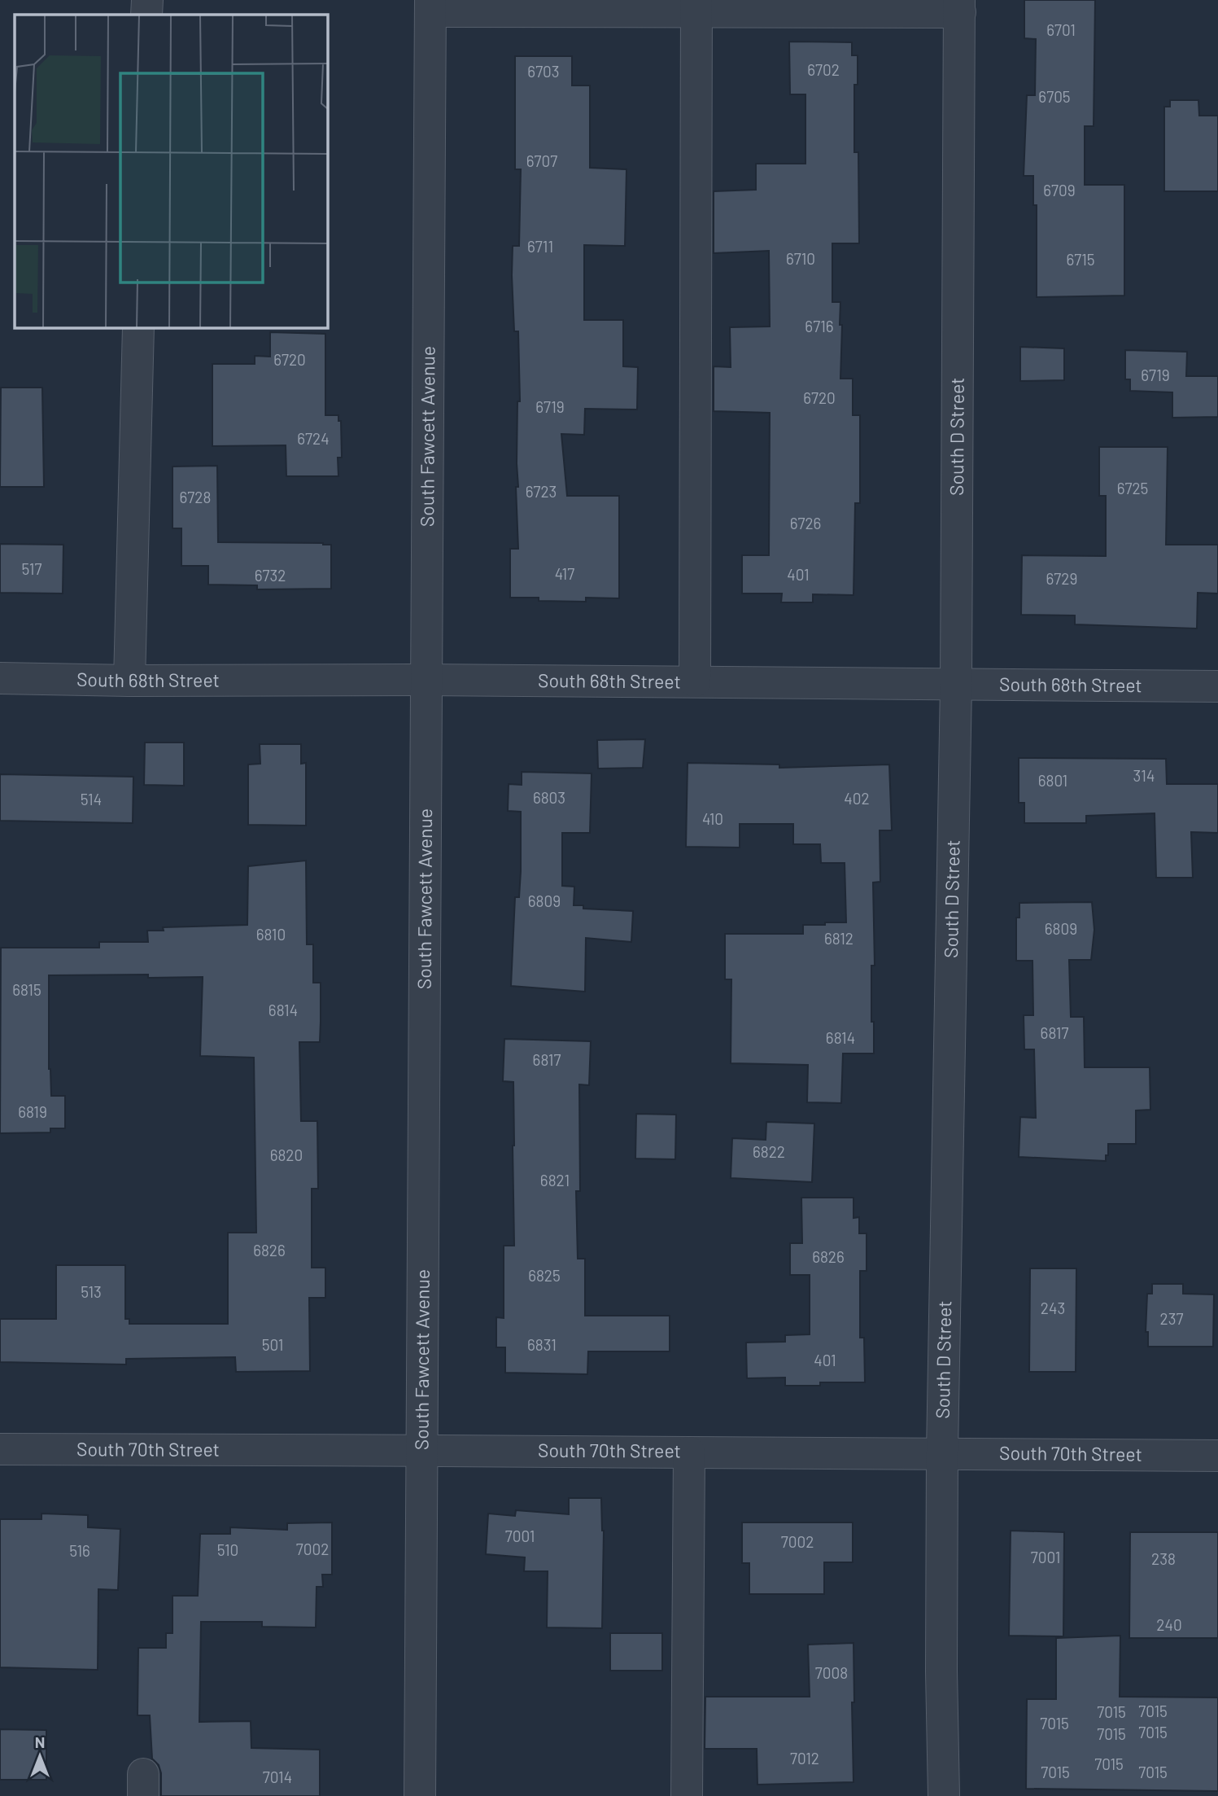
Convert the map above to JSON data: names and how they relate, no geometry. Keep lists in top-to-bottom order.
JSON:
{
  "streets": {
    "street": [
      "South Fawcett Avenue",
      "South D Street",
      "South 68th Street",
      "South 70th Street"
    ]
  },
  "crossings": [
    ["South Fawcett Avenue", "South 68th Street"],
    ["South Fawcett Avenue", "South 70th Street"],
    ["South D Street", "South 68th Street"],
    ["South D Street", "South 70th Street"]
  ],
  "house_numbers": [
    "6701",
    "6702",
    "6703",
    "6705",
    "6707",
    "6709",
    "6711",
    "6710",
    "6715",
    "6716",
    "6720",
    "6719",
    "6720",
    "6719",
    "6724",
    "6725",
    "6723",
    "6728",
    "6726",
    "517",
    "417",
    "401",
    "6732",
    "6729",
    "314",
    "6801",
    "6803",
    "402",
    "514",
    "410",
    "6809",
    "6809",
    "6810",
    "6812",
    "6815",
    "6814",
    "6817",
    "6814",
    "6817",
    "6819",
    "6822",
    "6820",
    "6821",
    "6826",
    "6826",
    "6825",
    "513",
    "243",
    "237",
    "501",
    "6831",
    "401",
    "7001",
    "7002",
    "7002",
    "510",
    "516",
    "7001",
    "238",
    "240",
    "7008",
    "7015",
    "7015",
    "7015",
    "7015",
    "7015",
    "7012",
    "7015",
    "7015",
    "7015",
    "7014"
  ],
  "north": "top"
}
